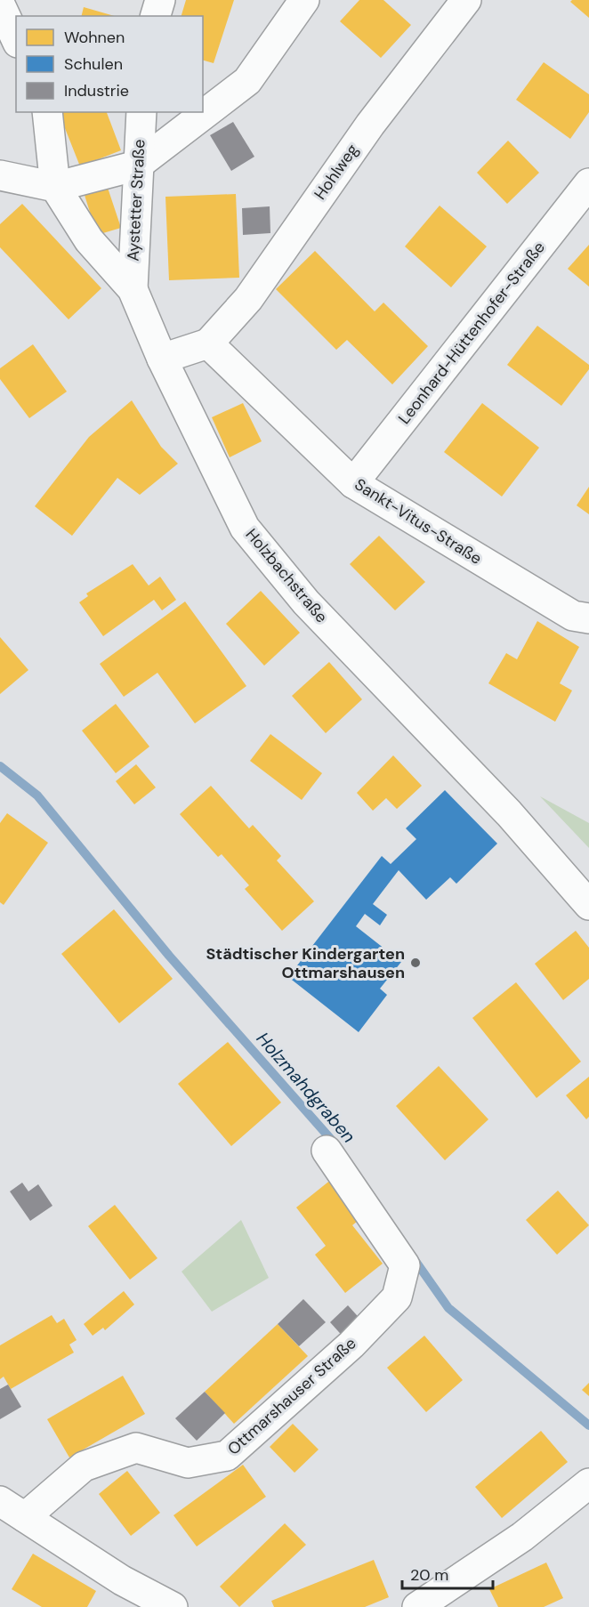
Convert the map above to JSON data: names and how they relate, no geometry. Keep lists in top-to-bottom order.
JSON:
{
  "streets": {
    "street": [
      "Hohlweg",
      "Aystetter Straße",
      "Leonhard-Hüttenhofer-Straße",
      "Sankt-Vitus-Straße",
      "Holzbachstraße",
      "Ottmarshauser Straße"
    ]
  },
  "crossings": [
    ["Hohlweg", "Sankt-Vitus-Straße"],
    ["Aystetter Straße", "Holzbachstraße"],
    ["Leonhard-Hüttenhofer-Straße", "Sankt-Vitus-Straße"]
  ],
  "water": ["Holzmahdgraben"],
  "places": ["Städtischer Kindergarten Ottmarshausen"],
  "legend": ["Wohnen", "Schulen", "Industrie"],
  "scale_bar": "20 m"
}
